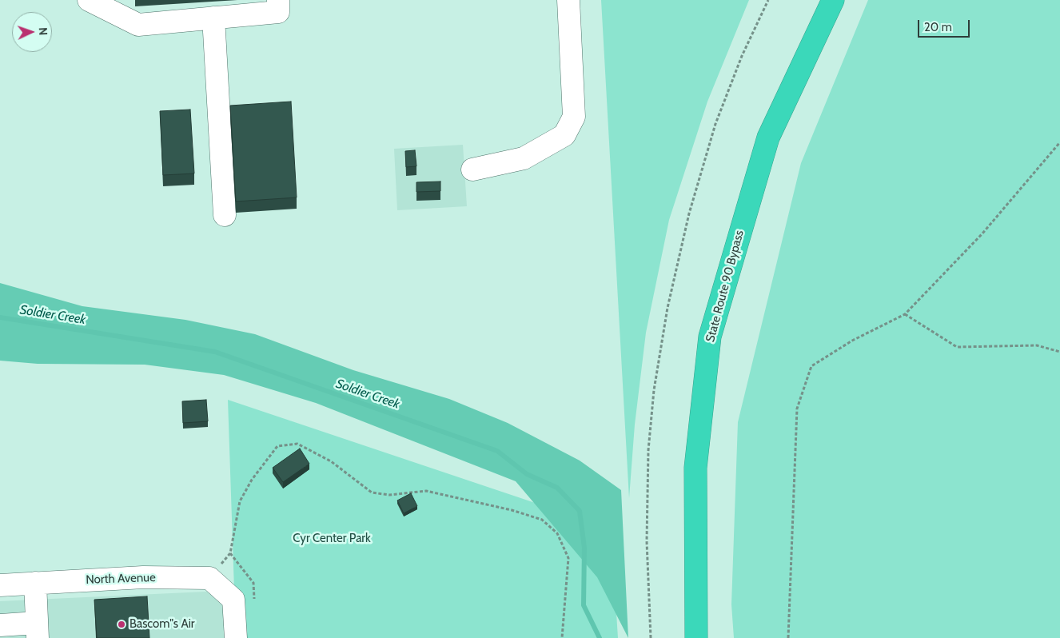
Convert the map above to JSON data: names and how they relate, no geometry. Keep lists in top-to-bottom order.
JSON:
{
  "streets": {
    "highway": ["State Route 90 Bypass"],
    "street": ["North Avenue"]
  },
  "water": ["Soldier Creek"],
  "parks": ["Cyr Center Park"],
  "places": ["Bascom\"s Air"],
  "scale_bar": "20 m",
  "north": "right"
}
